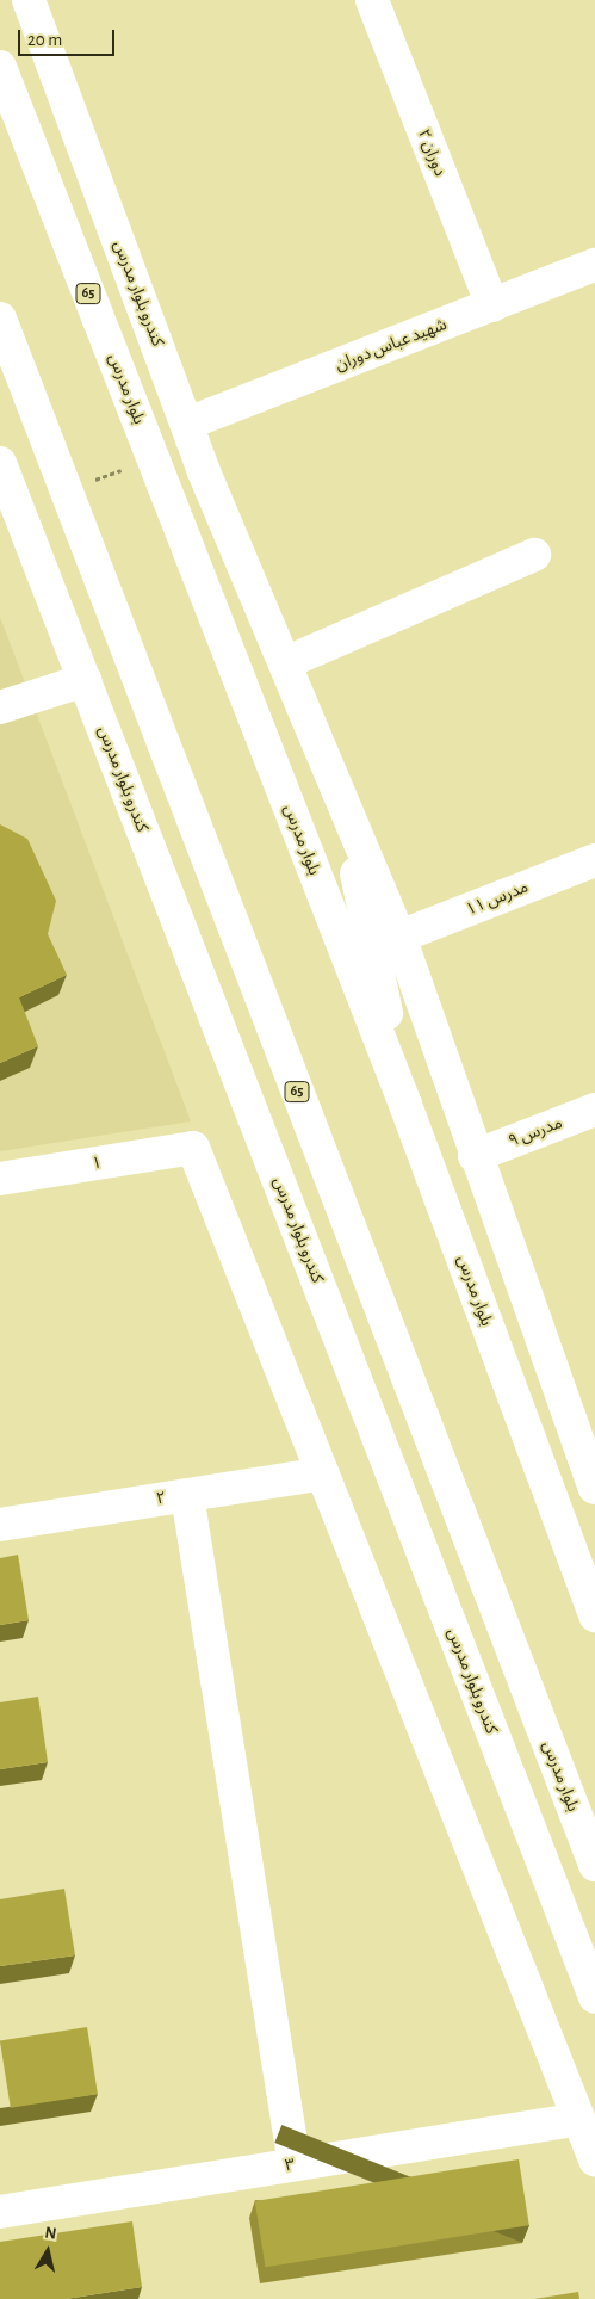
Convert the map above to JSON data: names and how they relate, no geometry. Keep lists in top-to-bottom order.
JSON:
{
  "streets": {
    "main road": [
      "دوران ۲",
      "65",
      "کندرو بلوار مدرس",
      "شهید عباس دوران",
      "بلوار مدرس",
      "مدرس ۱۱",
      "مدرس ۹",
      "۱",
      "۲",
      "۳"
    ]
  },
  "crossings": [
    ["دوران ۲", "شهید عباس دوران"],
    ["کندرو بلوار مدرس", "شهید عباس دوران"],
    ["کندرو بلوار مدرس", "مدرس ۱۱"],
    ["کندرو بلوار مدرس", "مدرس ۹"],
    ["۱", "۲"]
  ],
  "scale_bar": "20 m",
  "north": "top"
}
